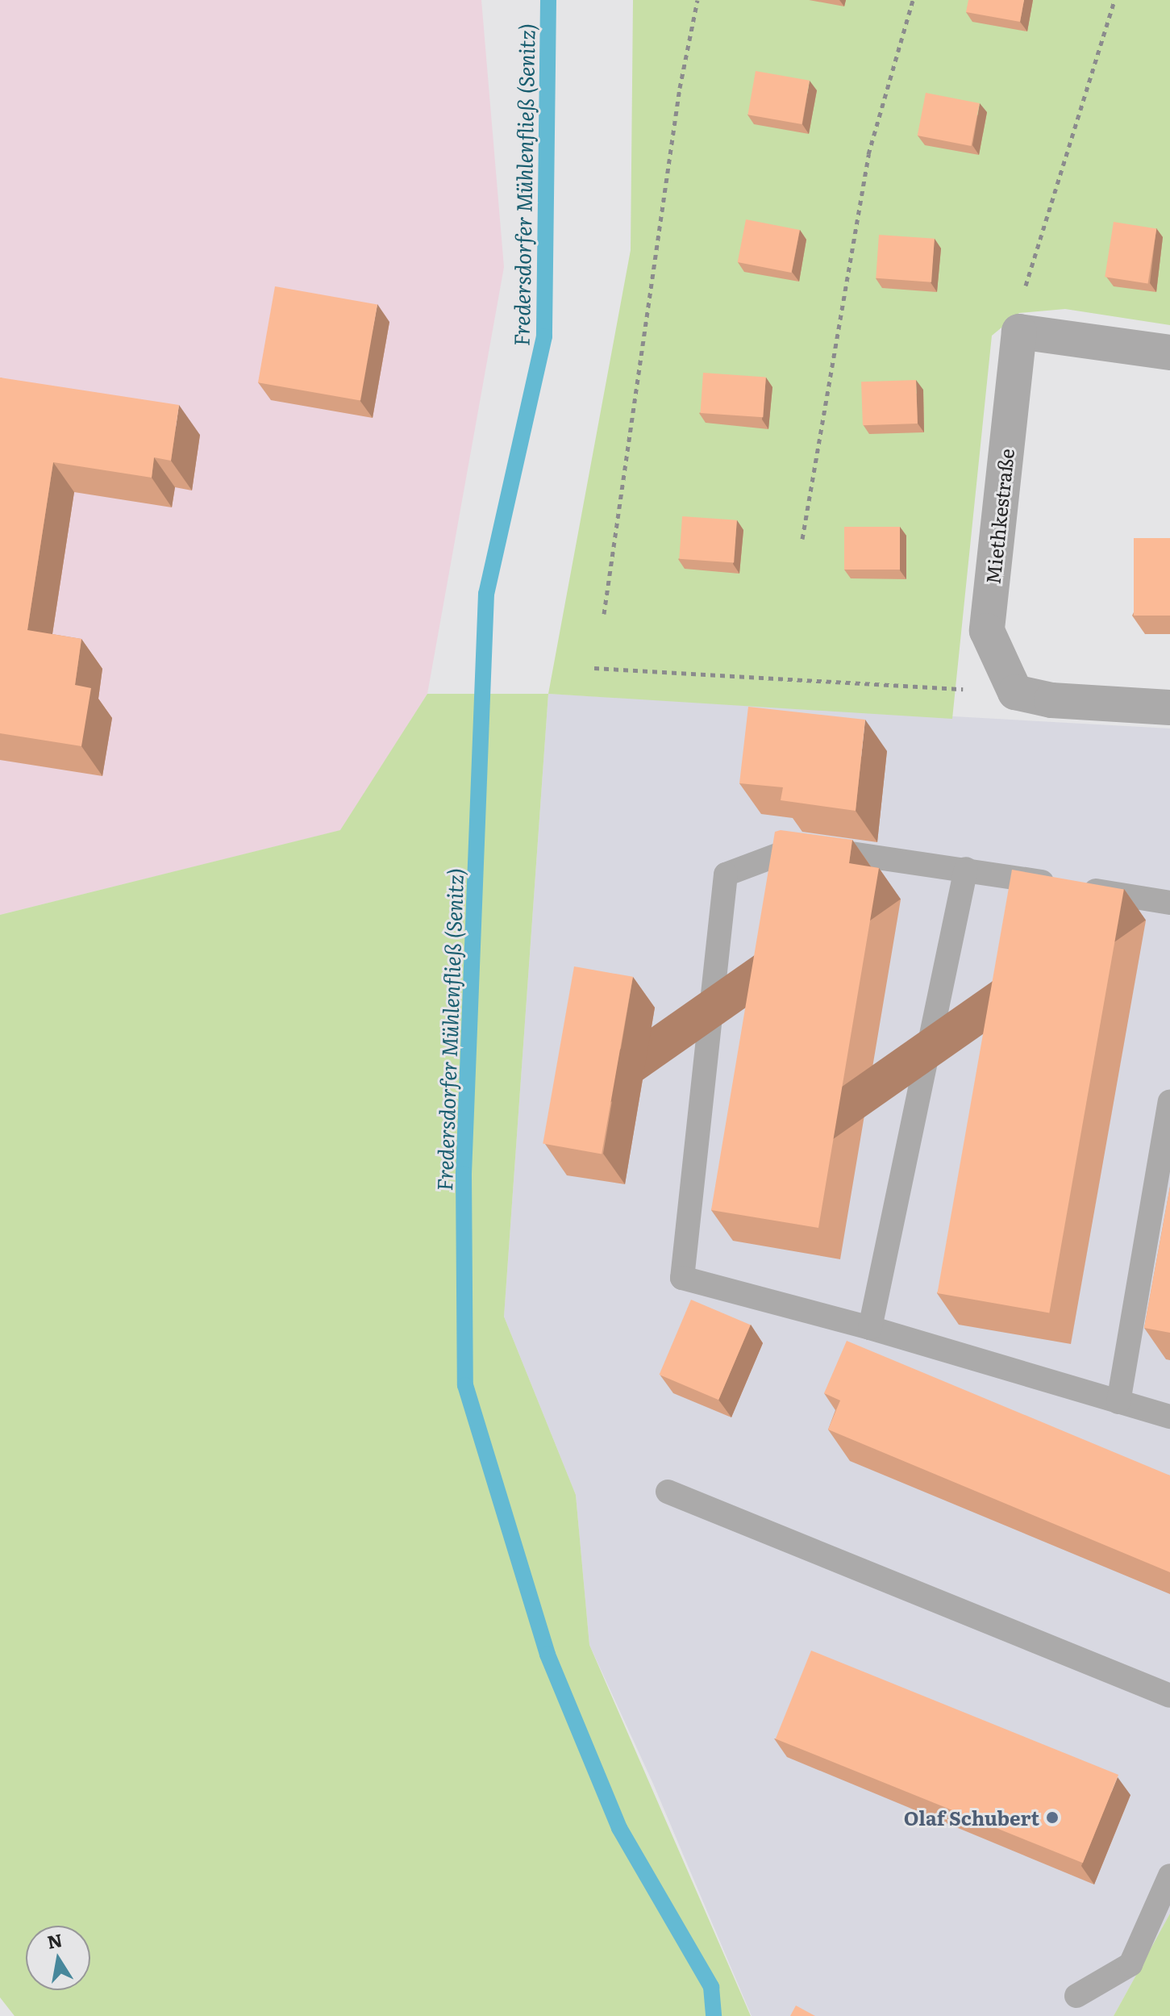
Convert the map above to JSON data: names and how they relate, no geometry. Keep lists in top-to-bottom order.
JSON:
{
  "streets": {
    "street": ["Miethkestraße"]
  },
  "water": ["Fredersdorfer Mühlenfließ (Senitz)"],
  "places": ["Olaf Schubert"],
  "north": "top"
}
